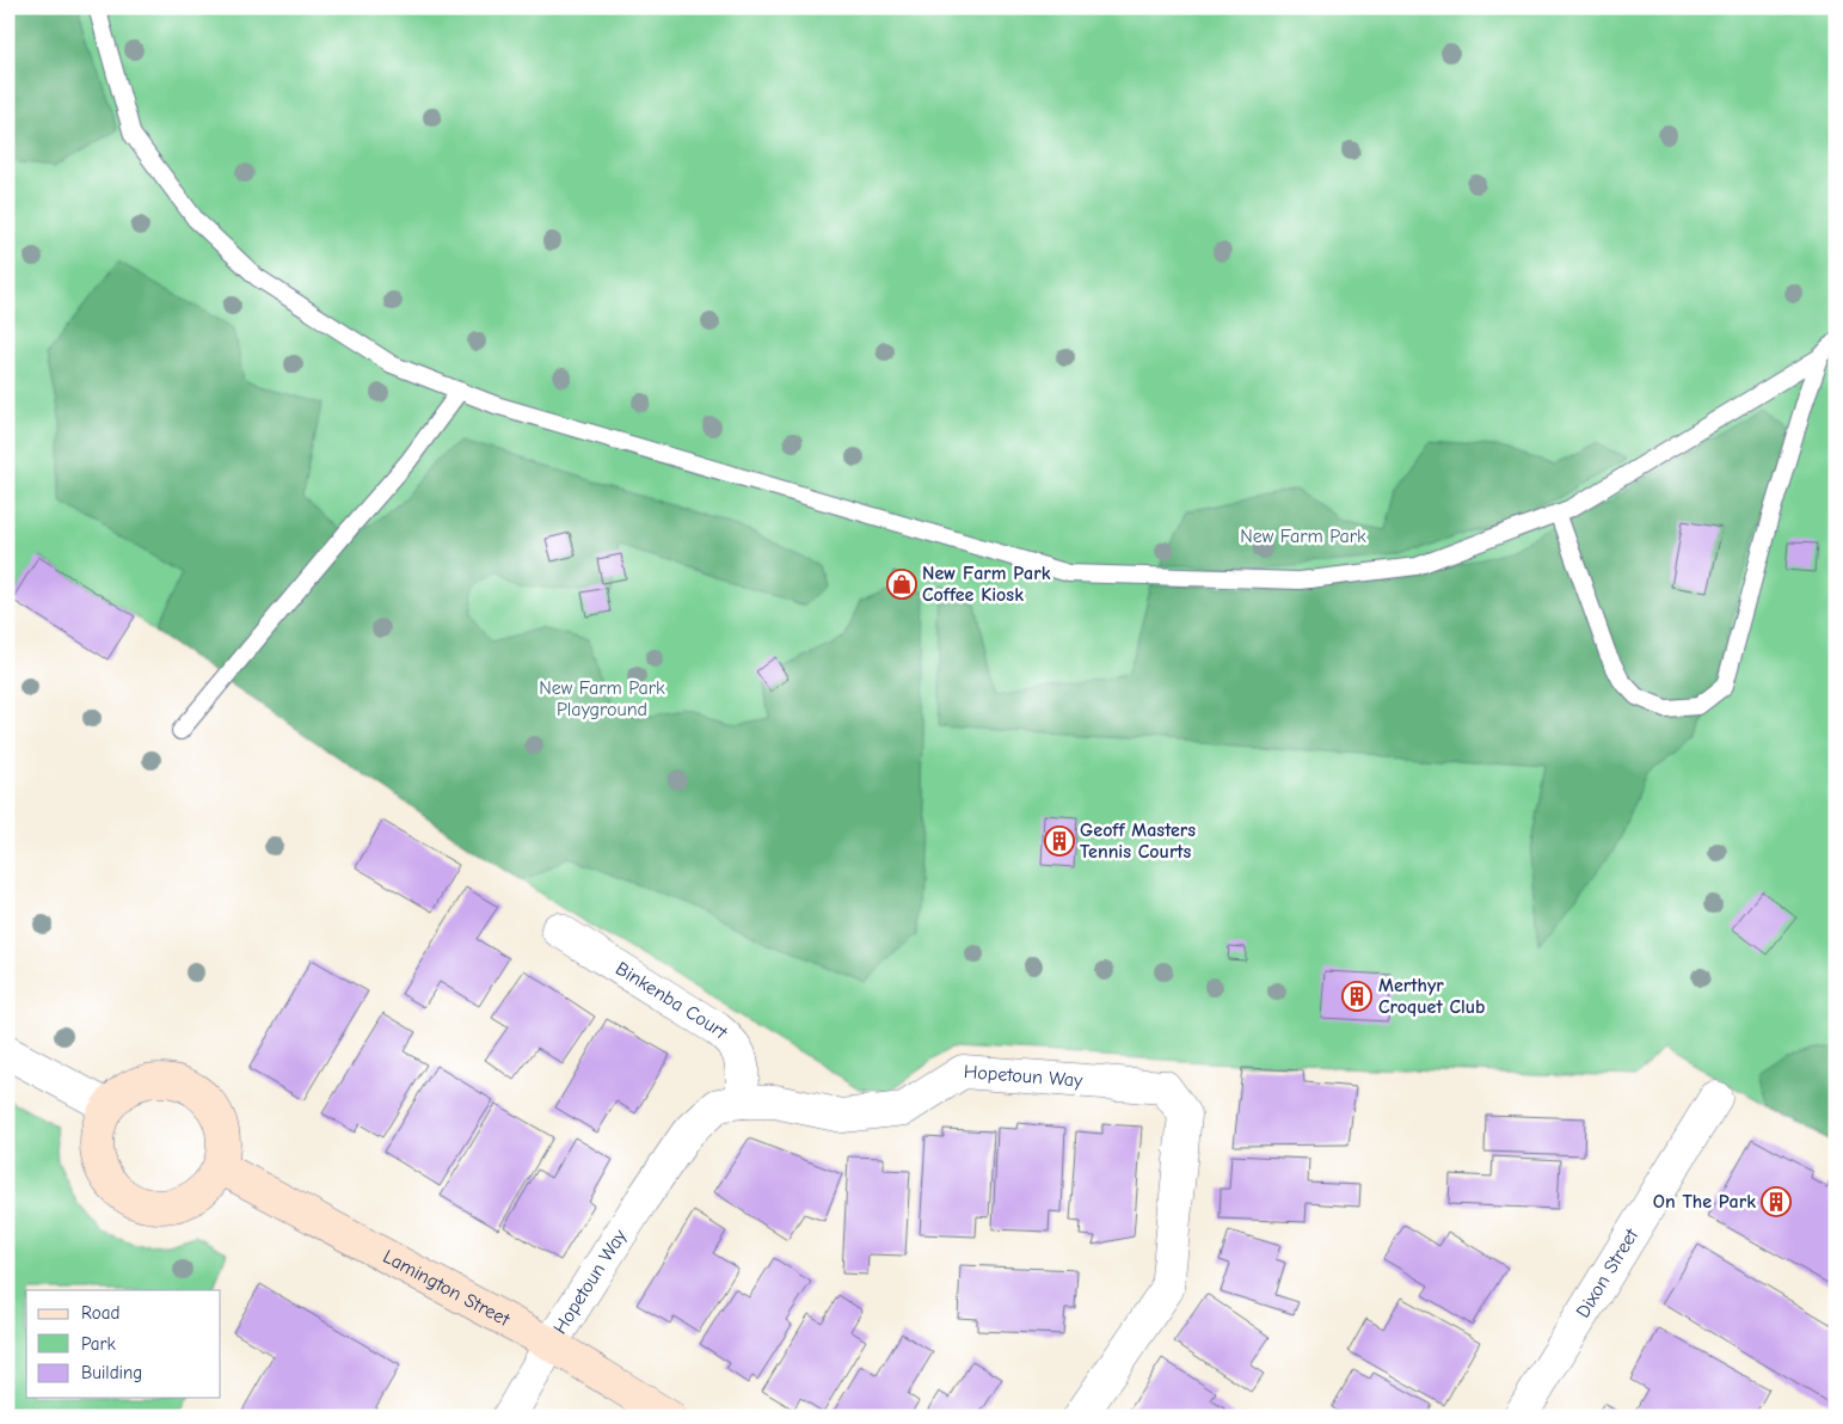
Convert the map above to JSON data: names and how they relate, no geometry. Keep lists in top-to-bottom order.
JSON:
{
  "streets": {
    "street": [
      "Binkenba Court",
      "Hopetoun Way",
      "Dixon Street",
      "Lamington Street"
    ]
  },
  "crossings": [
    ["Binkenba Court", "Hopetoun Way"],
    ["Hopetoun Way", "Lamington Street"]
  ],
  "parks": ["New Farm Park", "New Farm Park Playground"],
  "places": {
    "shop": ["New Farm Park Coffee Kiosk"],
    "building": ["Geoff Masters Tennis Courts", "Merthyr Croquet Club", "On The Park"]
  },
  "legend": ["Road", "Park", "Building"]
}
